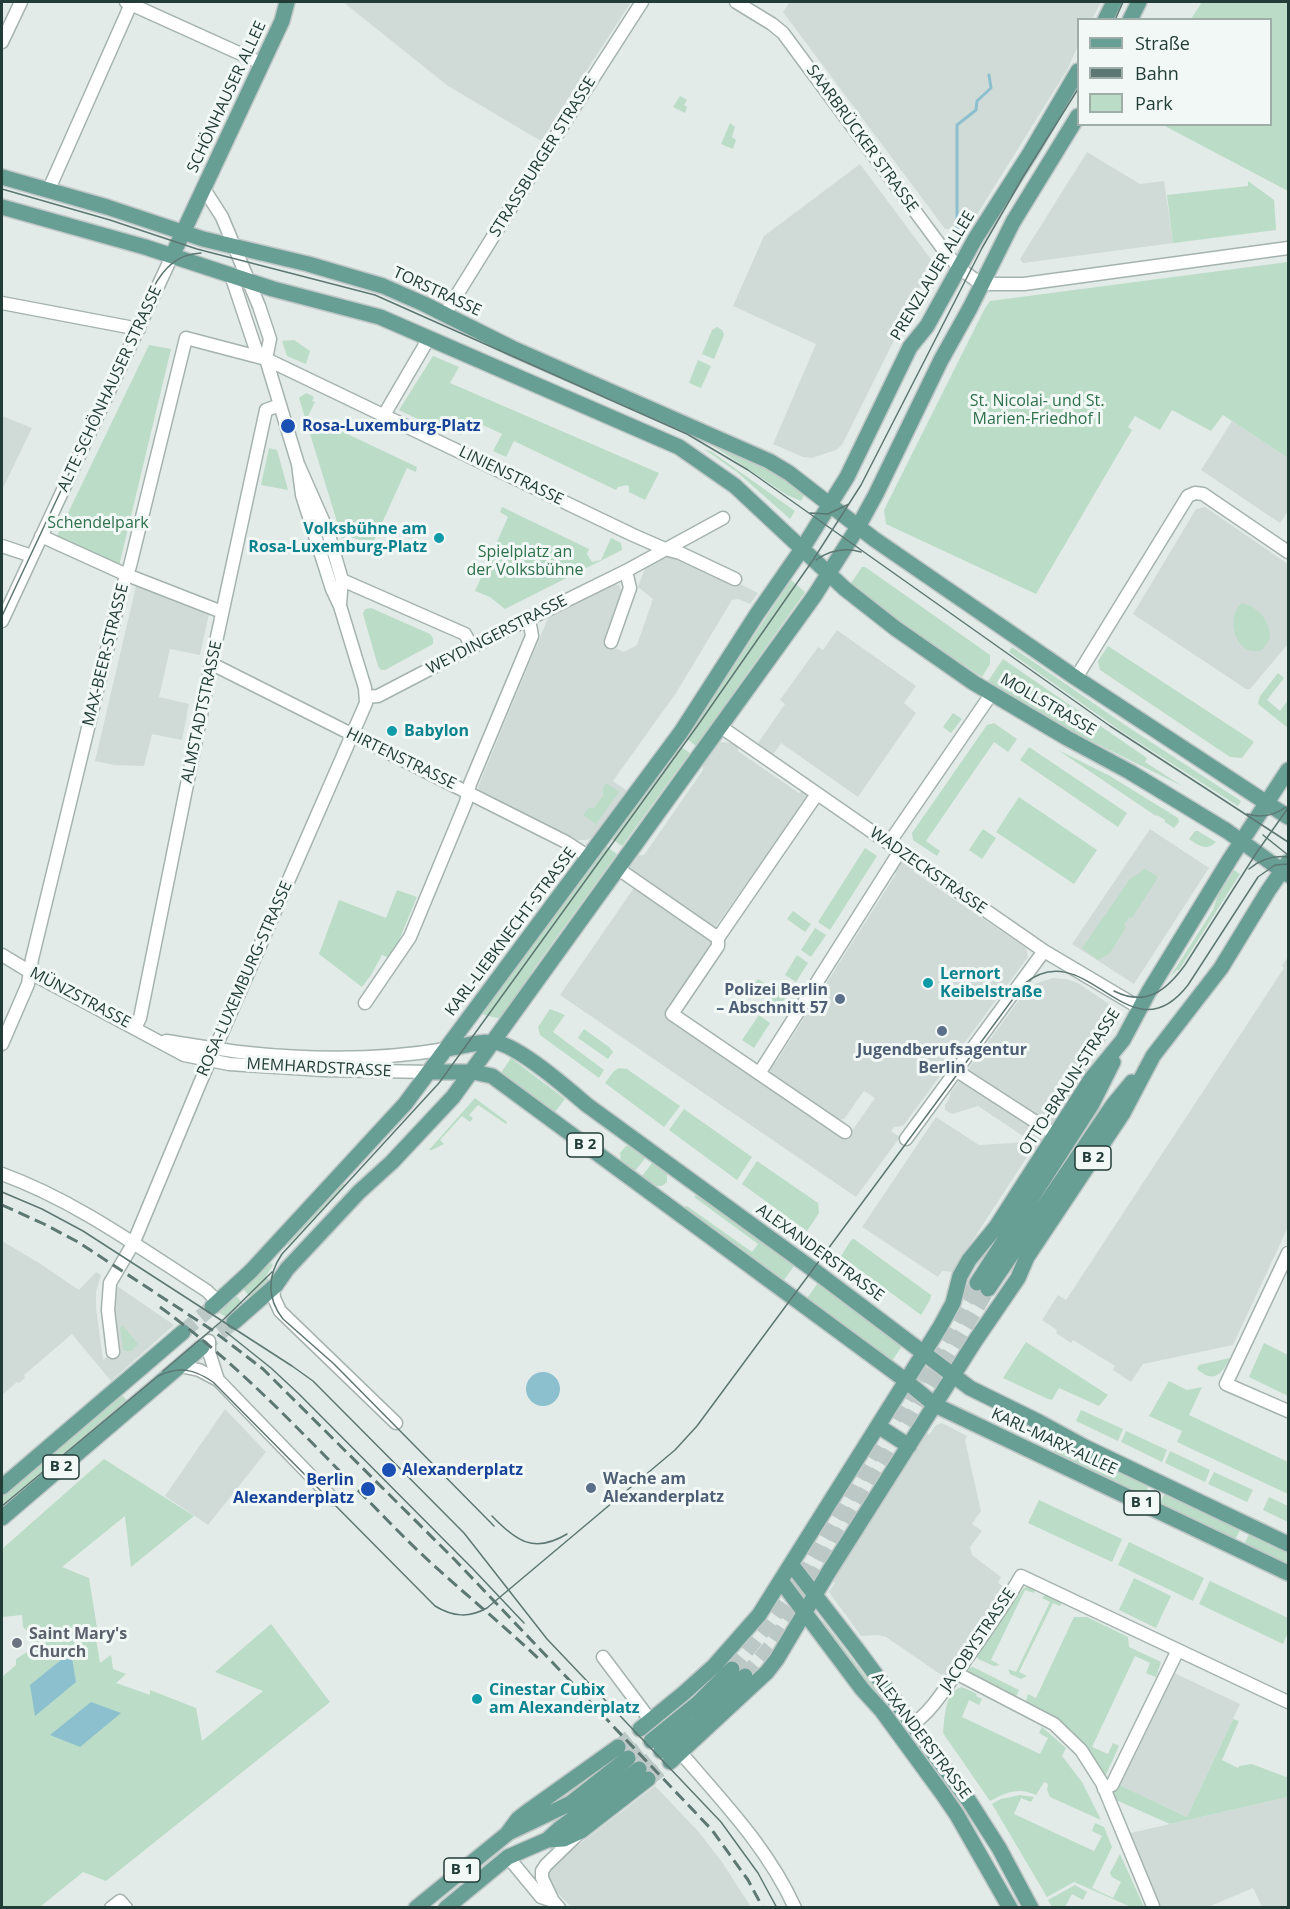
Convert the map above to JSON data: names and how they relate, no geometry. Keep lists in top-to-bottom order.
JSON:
{
  "streets": {
    "main road": [
      "SCHÖNHAUSER ALLEE",
      "PRENZLAUER ALLEE",
      "TORSTRASSE",
      "MOLLSTRASSE",
      "KARL-LIEBKNECHT-STRASSE",
      "OTTO-BRAUN-STRASSE",
      "B 2",
      "ALEXANDERSTRASSE",
      "KARL-MARX-ALLEE",
      "B 1"
    ],
    "street": [
      "SAARBRÜCKER STRASSE",
      "STRASSBURGER STRASSE",
      "ALTE SCHÖNHAUSER STRASSE",
      "LINIENSTRASSE",
      "WEYDINGERSTRASSE",
      "MAX-BEER-STRASSE",
      "ALMSTADTSTRASSE",
      "HIRTENSTRASSE",
      "WADZECKSTRASSE",
      "ROSA-LUXEMBURG-STRASSE",
      "MÜNZSTRASSE",
      "MEMHARDSTRASSE",
      "JACOBYSTRASSE"
    ]
  },
  "crossings": [
    ["SCHÖNHAUSER ALLEE", "TORSTRASSE"],
    ["SCHÖNHAUSER ALLEE", "ALTE SCHÖNHAUSER STRASSE"],
    ["SAARBRÜCKER STRASSE", "PRENZLAUER ALLEE"],
    ["STRASSBURGER STRASSE", "TORSTRASSE"],
    ["PRENZLAUER ALLEE", "TORSTRASSE"],
    ["PRENZLAUER ALLEE", "MOLLSTRASSE"],
    ["PRENZLAUER ALLEE", "KARL-LIEBKNECHT-STRASSE"],
    ["LINIENSTRASSE", "WEYDINGERSTRASSE"],
    ["LINIENSTRASSE", "MAX-BEER-STRASSE"],
    ["WEYDINGERSTRASSE", "ROSA-LUXEMBURG-STRASSE"],
    ["MAX-BEER-STRASSE", "MÜNZSTRASSE"],
    ["MOLLSTRASSE", "KARL-LIEBKNECHT-STRASSE"],
    ["MOLLSTRASSE", "OTTO-BRAUN-STRASSE"],
    ["MOLLSTRASSE", "B 2"],
    ["ALMSTADTSTRASSE", "HIRTENSTRASSE"],
    ["ALMSTADTSTRASSE", "MÜNZSTRASSE"],
    ["HIRTENSTRASSE", "KARL-LIEBKNECHT-STRASSE"],
    ["HIRTENSTRASSE", "ROSA-LUXEMBURG-STRASSE"],
    ["WADZECKSTRASSE", "OTTO-BRAUN-STRASSE"],
    ["KARL-LIEBKNECHT-STRASSE", "MEMHARDSTRASSE"],
    ["ROSA-LUXEMBURG-STRASSE", "MÜNZSTRASSE"],
    ["ROSA-LUXEMBURG-STRASSE", "MEMHARDSTRASSE"],
    ["MÜNZSTRASSE", "MEMHARDSTRASSE"],
    ["OTTO-BRAUN-STRASSE", "B 2"],
    ["OTTO-BRAUN-STRASSE", "ALEXANDERSTRASSE"],
    ["B 2", "ALEXANDERSTRASSE"],
    ["B 2", "KARL-MARX-ALLEE"],
    ["ALEXANDERSTRASSE", "KARL-MARX-ALLEE"],
    ["ALEXANDERSTRASSE", "JACOBYSTRASSE"]
  ],
  "parks": ["St. Nicolai- und St. Marien-Friedhof I", "Schendelpark", "Spielplatz an der Volksbühne"],
  "places": [
    "Rosa-Luxemburg-Platz",
    "Volksbühne am Rosa-Luxemburg-Platz",
    "Babylon",
    "Lernort Keibelstraße",
    "Polizei Berlin – Abschnitt 57",
    "Jugendberufsagentur Berlin",
    "Alexanderplatz",
    "Wache am Alexanderplatz",
    "Berlin Alexanderplatz",
    "Saint Mary's Church",
    "Cinestar Cubix am Alexanderplatz"
  ],
  "legend": ["Straße", "Bahn", "Park"]
}
